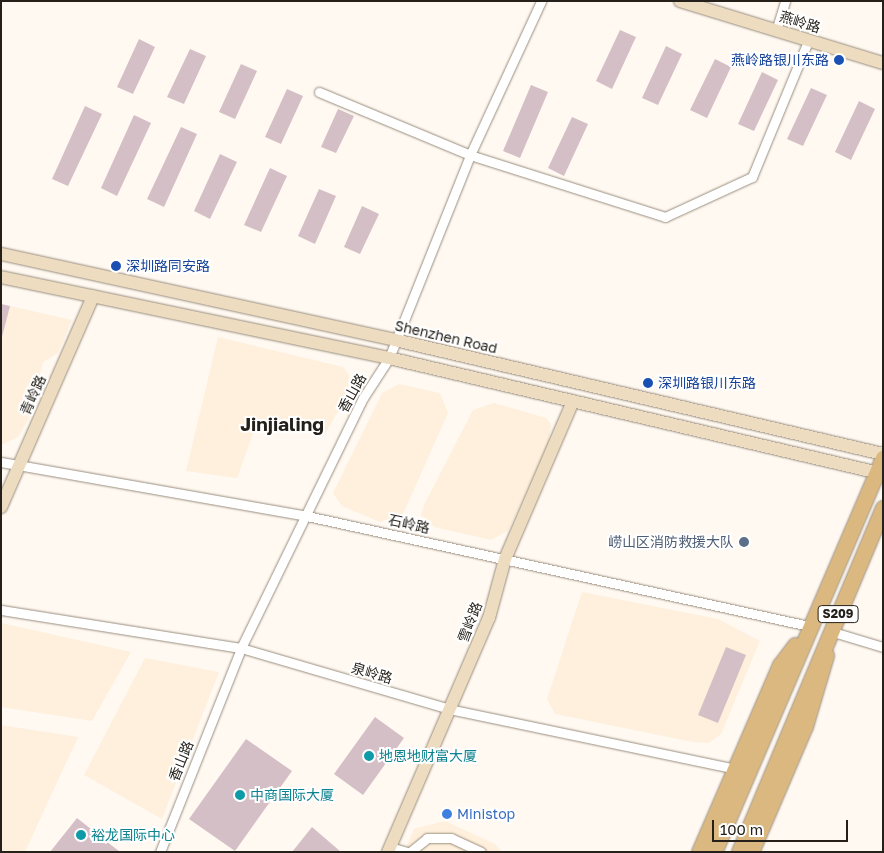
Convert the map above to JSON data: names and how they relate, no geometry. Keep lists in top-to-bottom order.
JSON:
{
  "streets": {
    "main road": [
      "燕岭路",
      "Shenzhen Road",
      "青岭路",
      "S209",
      "雪岭路"
    ],
    "street": ["香山路", "石岭路", "泉岭路"]
  },
  "crossings": [
    ["Shenzhen Road", "香山路"],
    ["Shenzhen Road", "S209"],
    ["香山路", "石岭路"],
    ["香山路", "泉岭路"],
    ["青岭路", "石岭路"],
    ["石岭路", "S209"],
    ["石岭路", "雪岭路"],
    ["雪岭路", "泉岭路"]
  ],
  "districts": ["Jinjialing"],
  "places": [
    "燕岭路银川东路",
    "深圳路同安路",
    "深圳路银川东路",
    "崂山区消防救援大队",
    "地恩地财富大厦",
    "中商国际大厦",
    "Ministop",
    "裕龙国际中心"
  ],
  "scale_bar": "100 m"
}
